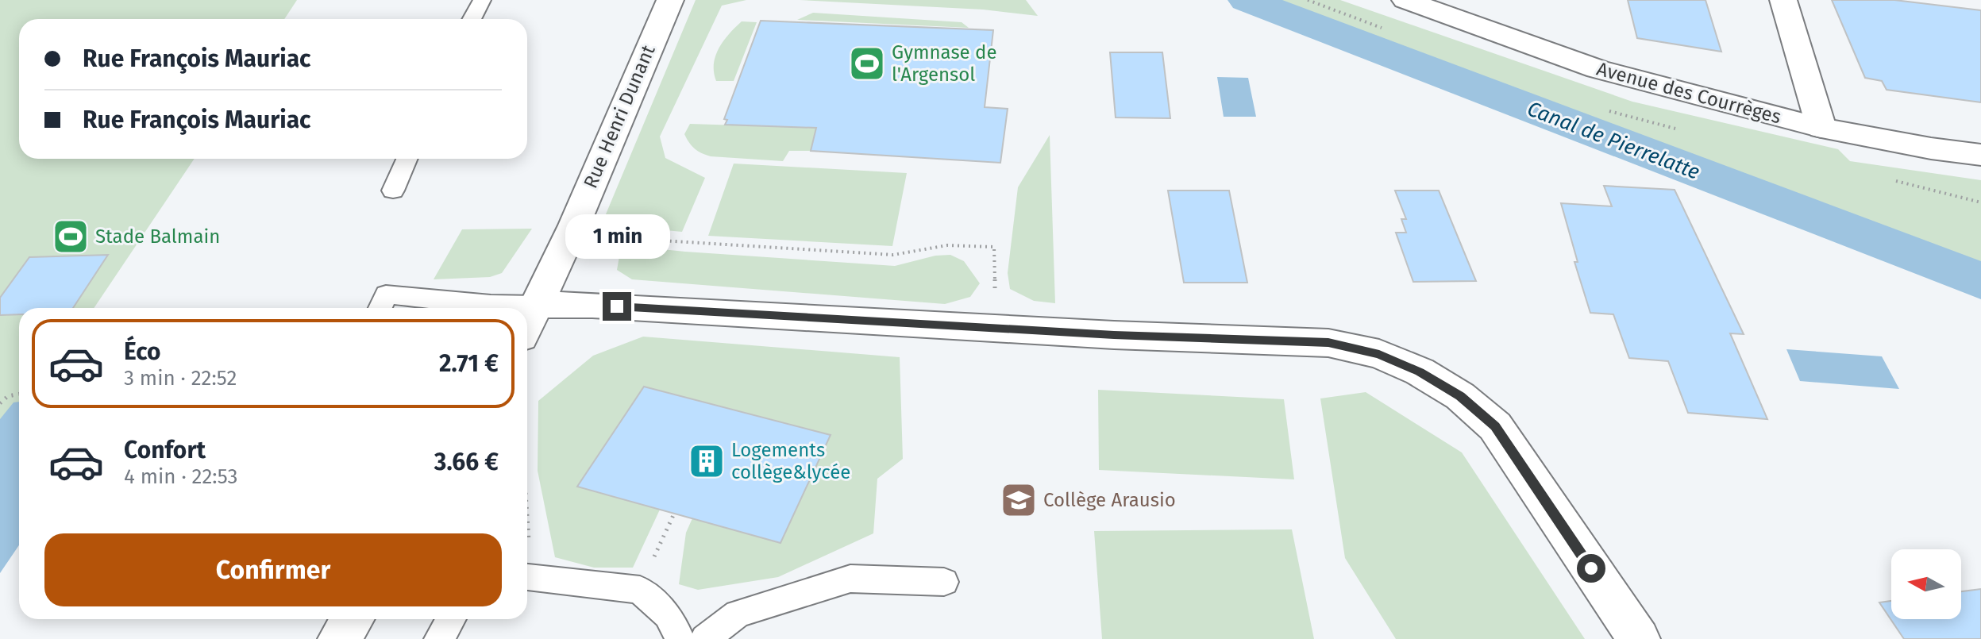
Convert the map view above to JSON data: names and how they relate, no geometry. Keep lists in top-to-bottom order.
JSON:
{
  "streets": {
    "street": ["Avenue des Courrèges", "Rue Henri Dunant"]
  },
  "water": ["Canal de Pierrelatte"],
  "places": {
    "sports": ["Gymnase de l'Argensol", "Stade Balmain"],
    "building": ["Logements collège&lycée"],
    "school or university": ["Collège Arausio"]
  },
  "north": "left",
  "page": {
    "banner": ["Rue François Mauriac", "Rue François Mauriac"],
    "bubble": "1 min",
    "list": [
      {
        "name": "Éco",
        "note": "3 min · 22:52",
        "value": "2.71 €"
      },
      {
        "name": "Confort",
        "note": "4 min · 22:53",
        "value": "3.66 €"
      }
    ],
    "buttons": "Confirmer"
  }
}
